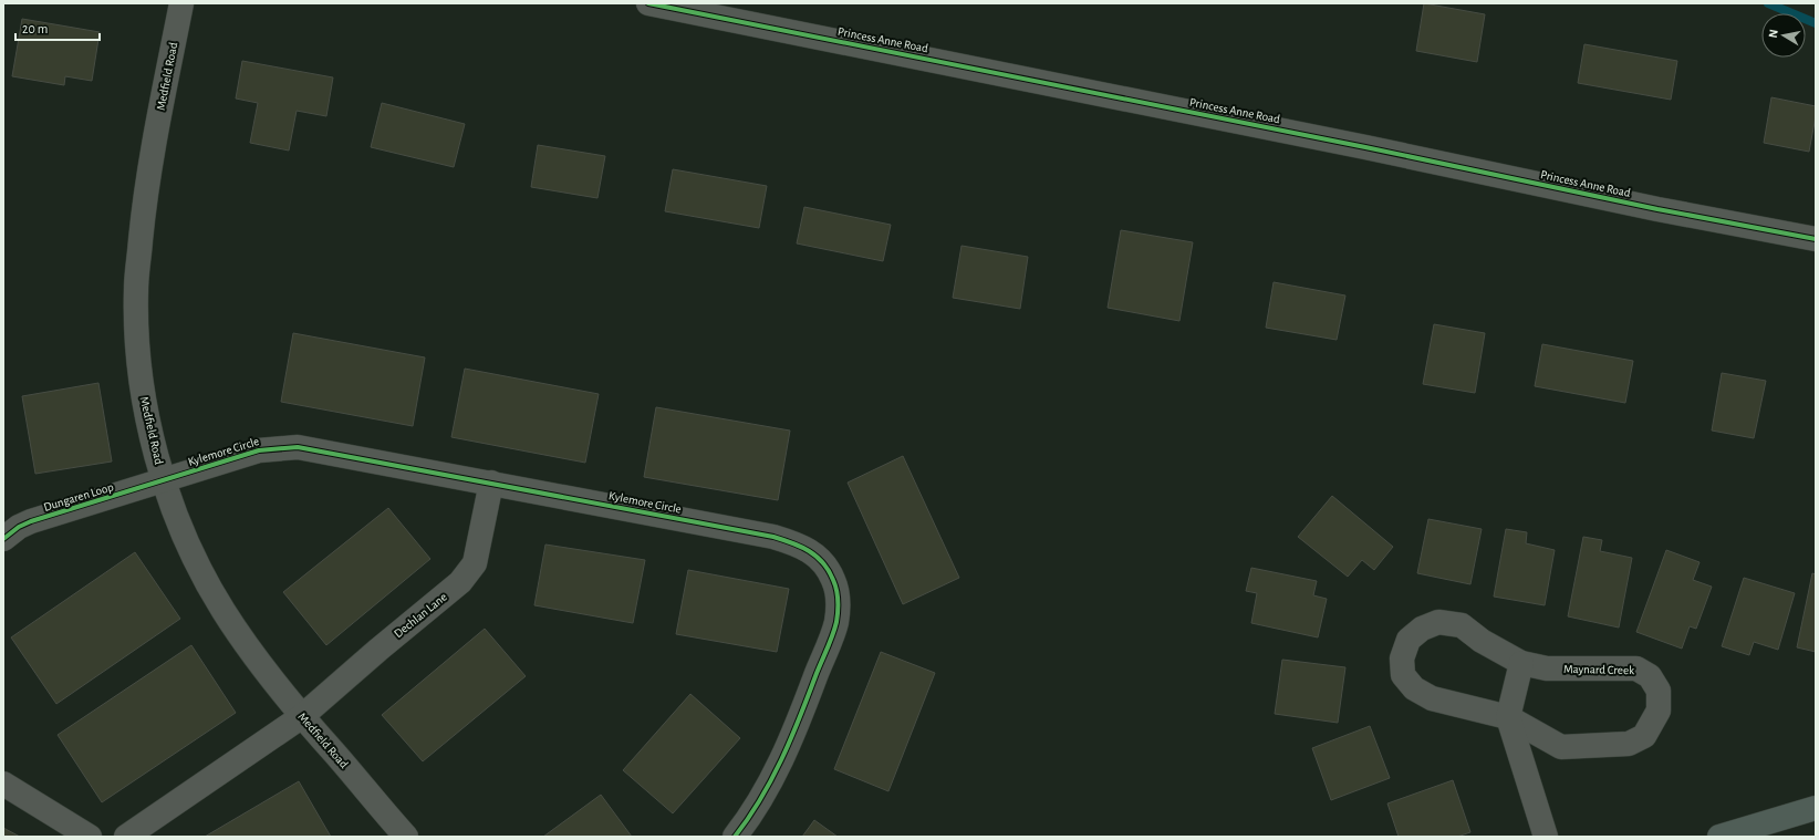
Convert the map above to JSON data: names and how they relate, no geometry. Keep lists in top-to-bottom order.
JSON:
{
  "streets": {
    "street": [
      "Princess Anne Road",
      "Medfield Road",
      "Kylemore Circle",
      "Dungaren Loop",
      "Dechlan Lane",
      "Maynard Creek"
    ]
  },
  "crossings": [
    ["Medfield Road", "Kylemore Circle"],
    ["Medfield Road", "Dungaren Loop"],
    ["Medfield Road", "Dechlan Lane"],
    ["Kylemore Circle", "Dungaren Loop"],
    ["Kylemore Circle", "Dechlan Lane"]
  ],
  "scale_bar": "20 m",
  "north": "left"
}
